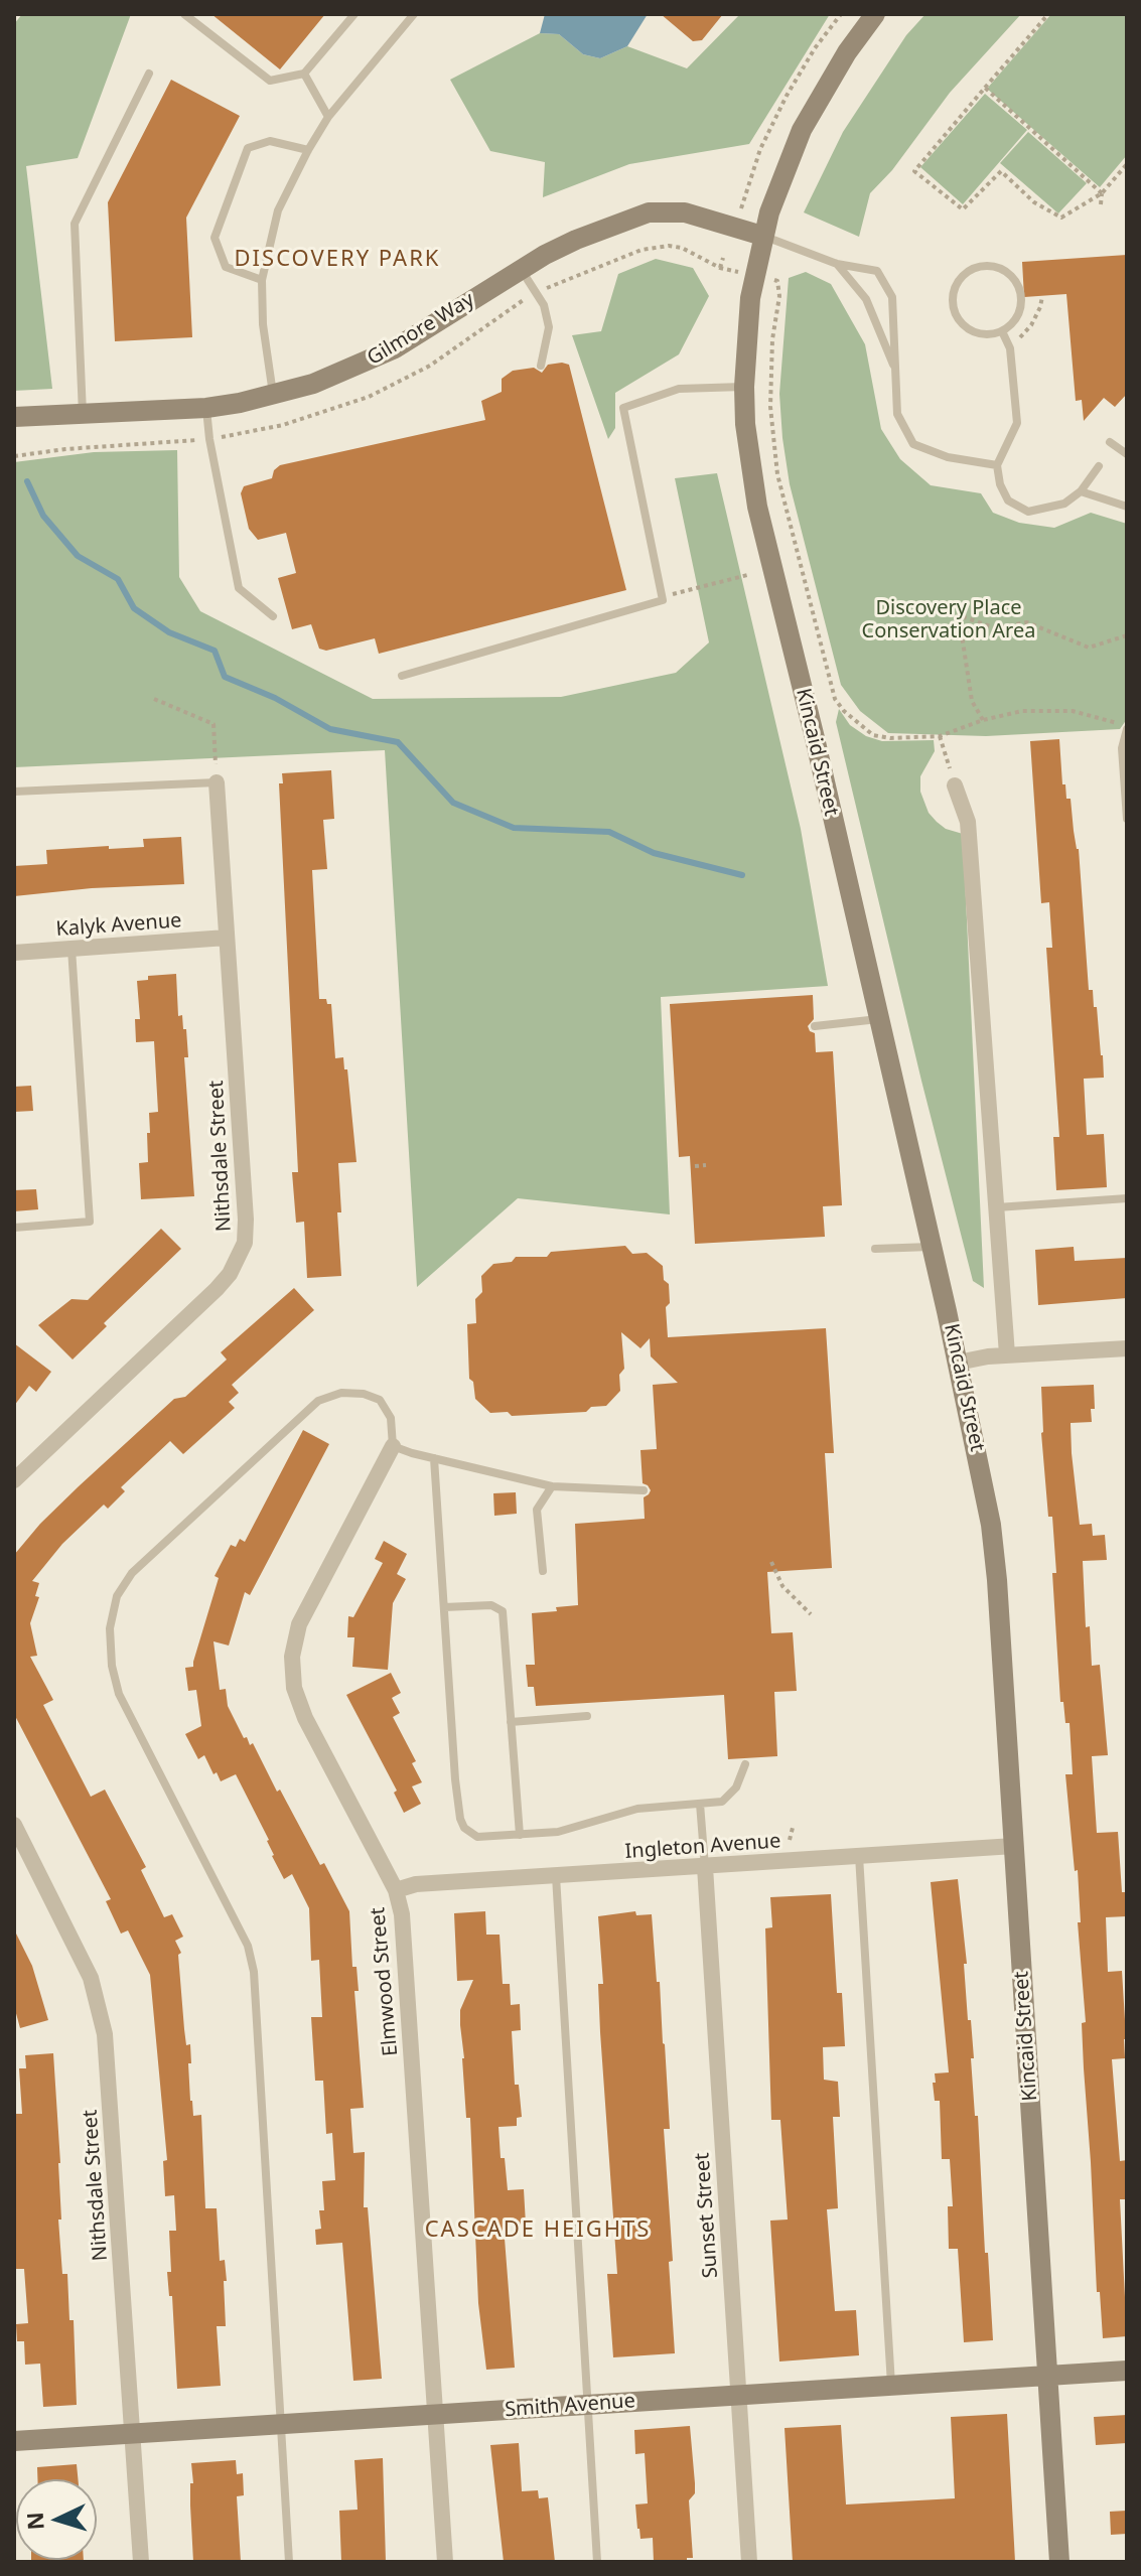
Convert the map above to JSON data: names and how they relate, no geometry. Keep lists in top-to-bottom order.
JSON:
{
  "streets": {
    "street": [
      "Gilmore Way",
      "Kincaid Street",
      "Kalyk Avenue",
      "Nithsdale Street",
      "Ingleton Avenue",
      "Elmwood Street",
      "Sunset Street",
      "Smith Avenue"
    ]
  },
  "crossings": [
    ["Gilmore Way", "Kincaid Street"],
    ["Kincaid Street", "Ingleton Avenue"],
    ["Kincaid Street", "Smith Avenue"],
    ["Kalyk Avenue", "Nithsdale Street"],
    ["Nithsdale Street", "Smith Avenue"],
    ["Ingleton Avenue", "Elmwood Street"],
    ["Ingleton Avenue", "Sunset Street"],
    ["Elmwood Street", "Smith Avenue"],
    ["Sunset Street", "Smith Avenue"]
  ],
  "districts": ["DISCOVERY PARK", "CASCADE HEIGHTS"],
  "parks": ["Discovery Place Conservation Area"],
  "north": "left"
}
